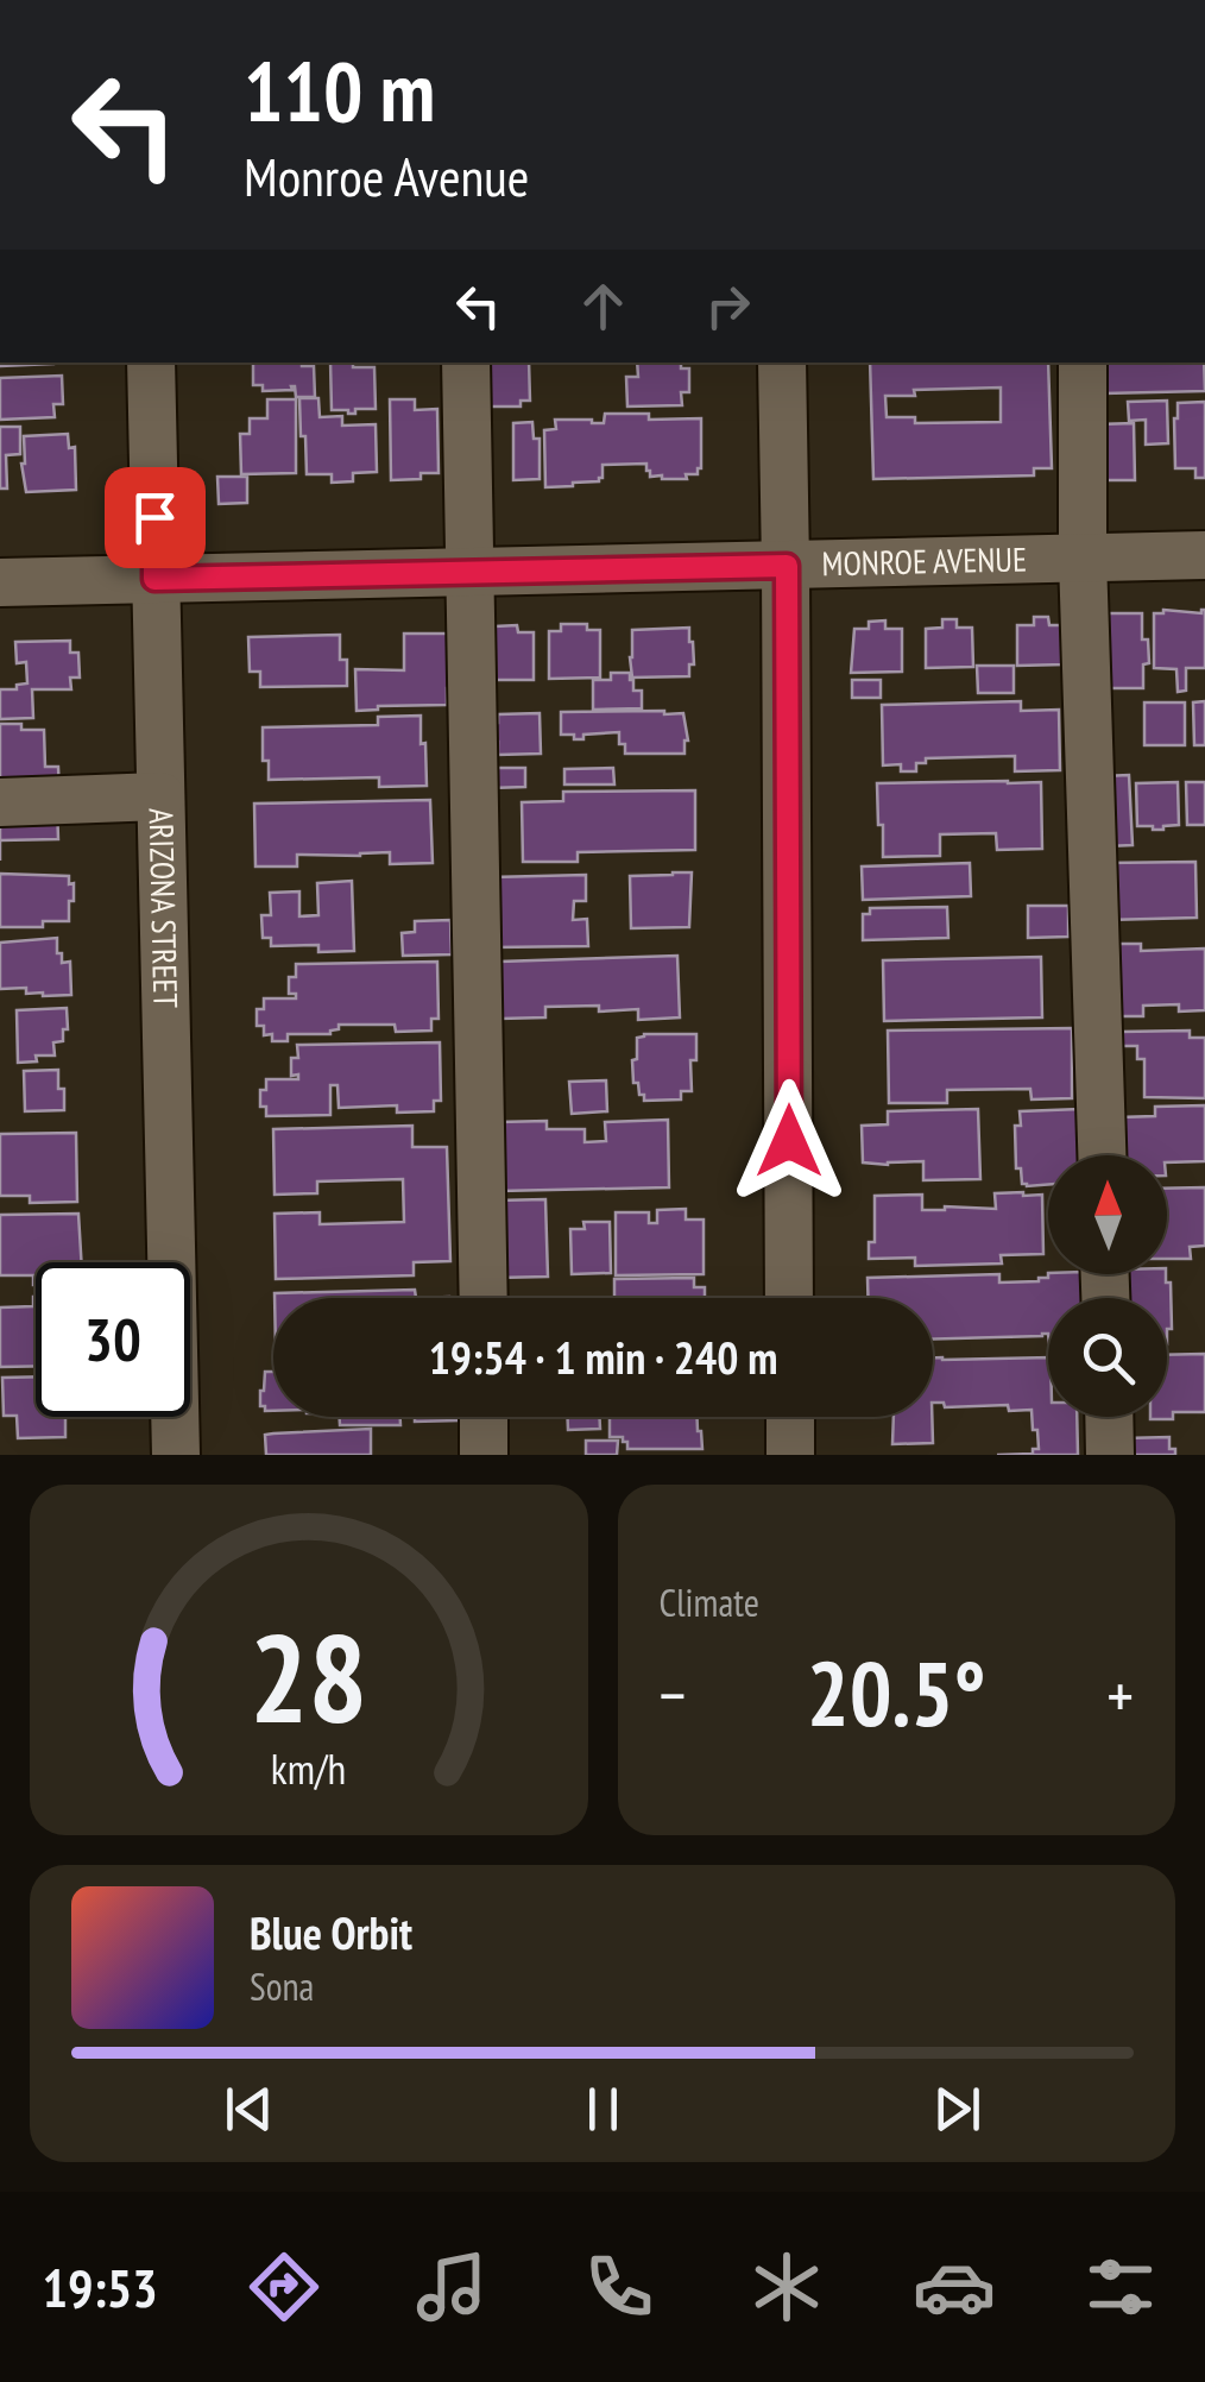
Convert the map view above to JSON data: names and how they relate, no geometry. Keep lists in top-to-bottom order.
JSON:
{
  "streets": {
    "street": ["MONROE AVENUE", "ARIZONA STREET"]
  },
  "crossings": [
    ["MONROE AVENUE", "ARIZONA STREET"]
  ],
  "north": "top",
  "page": {
    "turn": ["110 m", "Monroe Avenue"],
    "limit": "30",
    "trip": "19:54 · 1 min · 240 m",
    "tile": "Climate",
    "heat": ["−", "20.5°", "+"],
    "song": ["Blue Orbit", "Sona"],
    "tabs": "19:53",
    "gauge": ["28", "km/h"]
  }
}
